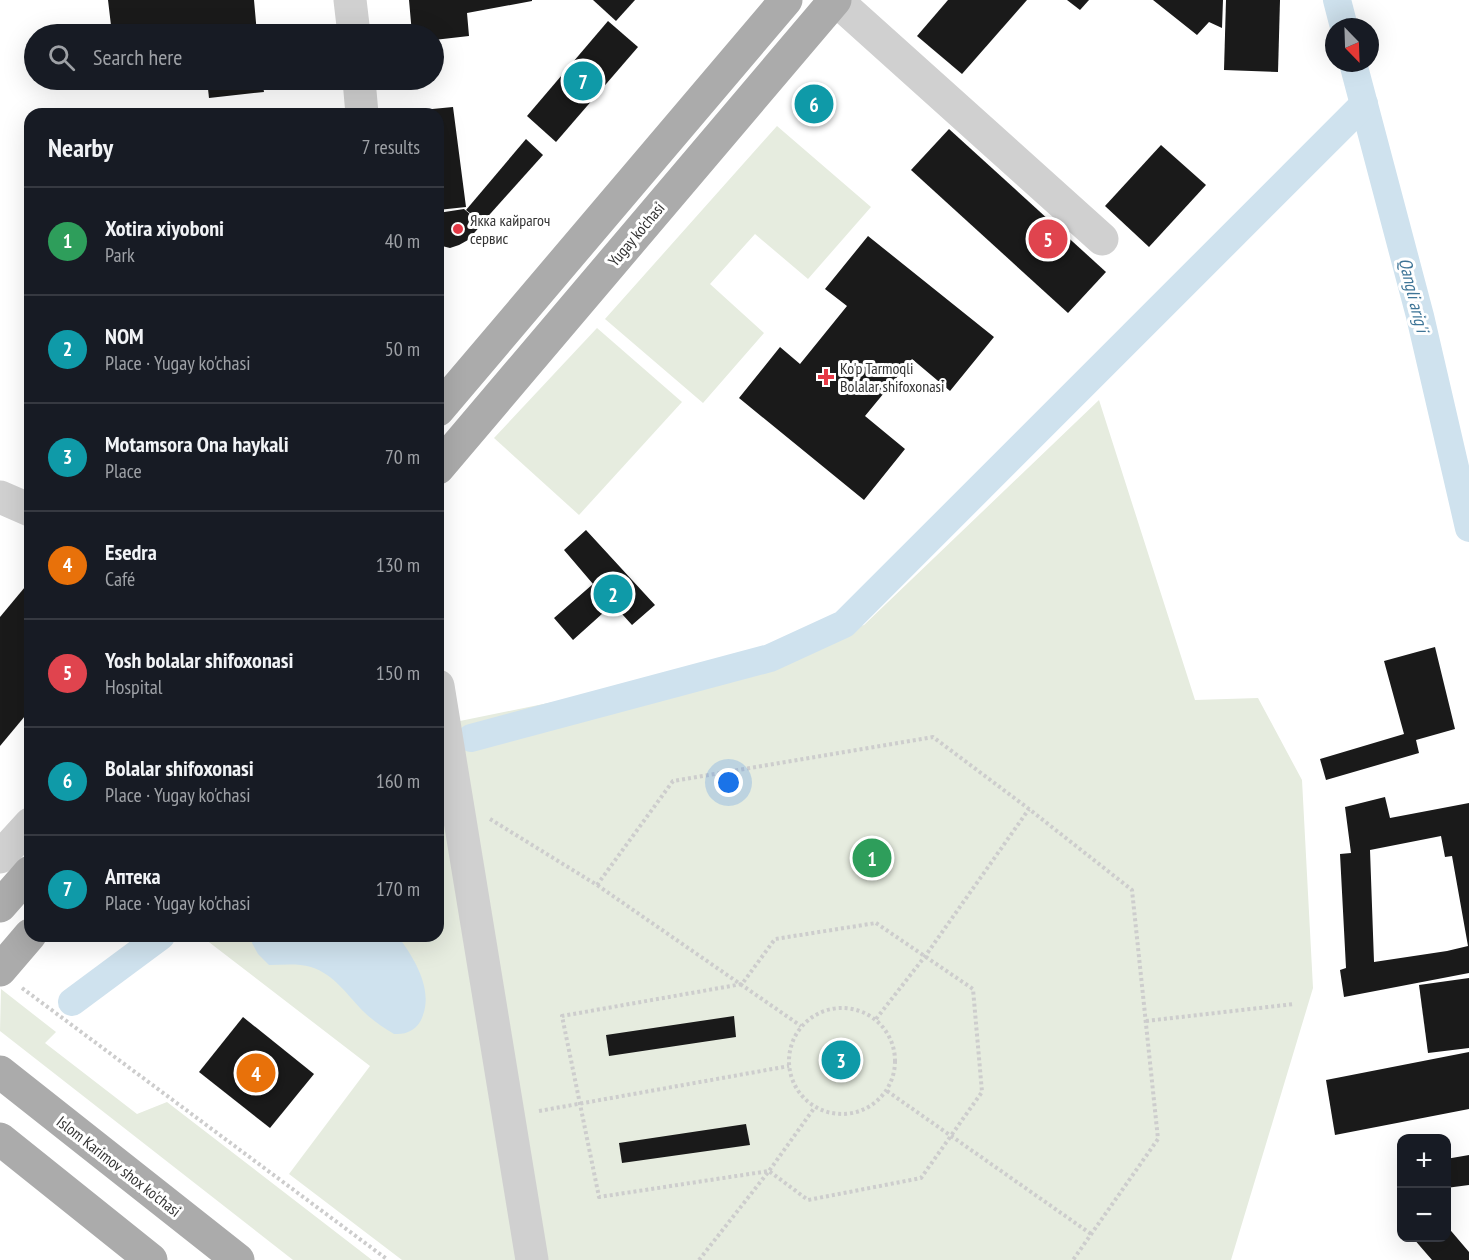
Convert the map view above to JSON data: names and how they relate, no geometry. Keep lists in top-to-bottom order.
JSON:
{
  "streets": {
    "main road": ["Yugay ko'chasi", "Islom Karimov shox ko'chasi"]
  },
  "water": ["Qangli arig'i"],
  "places": {
    "other": ["Якка кайрагоч сервис"],
    "health": ["Ko'p Tarmoqli Bolalar shifoxonasi"]
  },
  "north": "bottom right",
  "page": {
    "search": "Search here",
    "pins": [
      "7",
      "6",
      "5",
      "2",
      "1",
      "3",
      "4"
    ],
    "heading": ["Nearby", "7 results"],
    "list": [
      {
        "mark": "1",
        "name": "Xotira xiyoboni",
        "note": "Park",
        "value": "40 m"
      },
      {
        "mark": "2",
        "name": "NOM",
        "note": "Place · Yugay ko'chasi",
        "value": "50 m"
      },
      {
        "mark": "3",
        "name": "Motamsora Ona haykali",
        "note": "Place",
        "value": "70 m"
      },
      {
        "mark": "4",
        "name": "Esedra",
        "note": "Café",
        "value": "130 m"
      },
      {
        "mark": "5",
        "name": "Yosh bolalar shifoxonasi",
        "note": "Hospital",
        "value": "150 m"
      },
      {
        "mark": "6",
        "name": "Bolalar shifoxonasi",
        "note": "Place · Yugay ko'chasi",
        "value": "160 m"
      },
      {
        "mark": "7",
        "name": "Аптека",
        "note": "Place · Yugay ko'chasi",
        "value": "170 m"
      }
    ],
    "map_buttons": ["+", "−"]
  }
}
